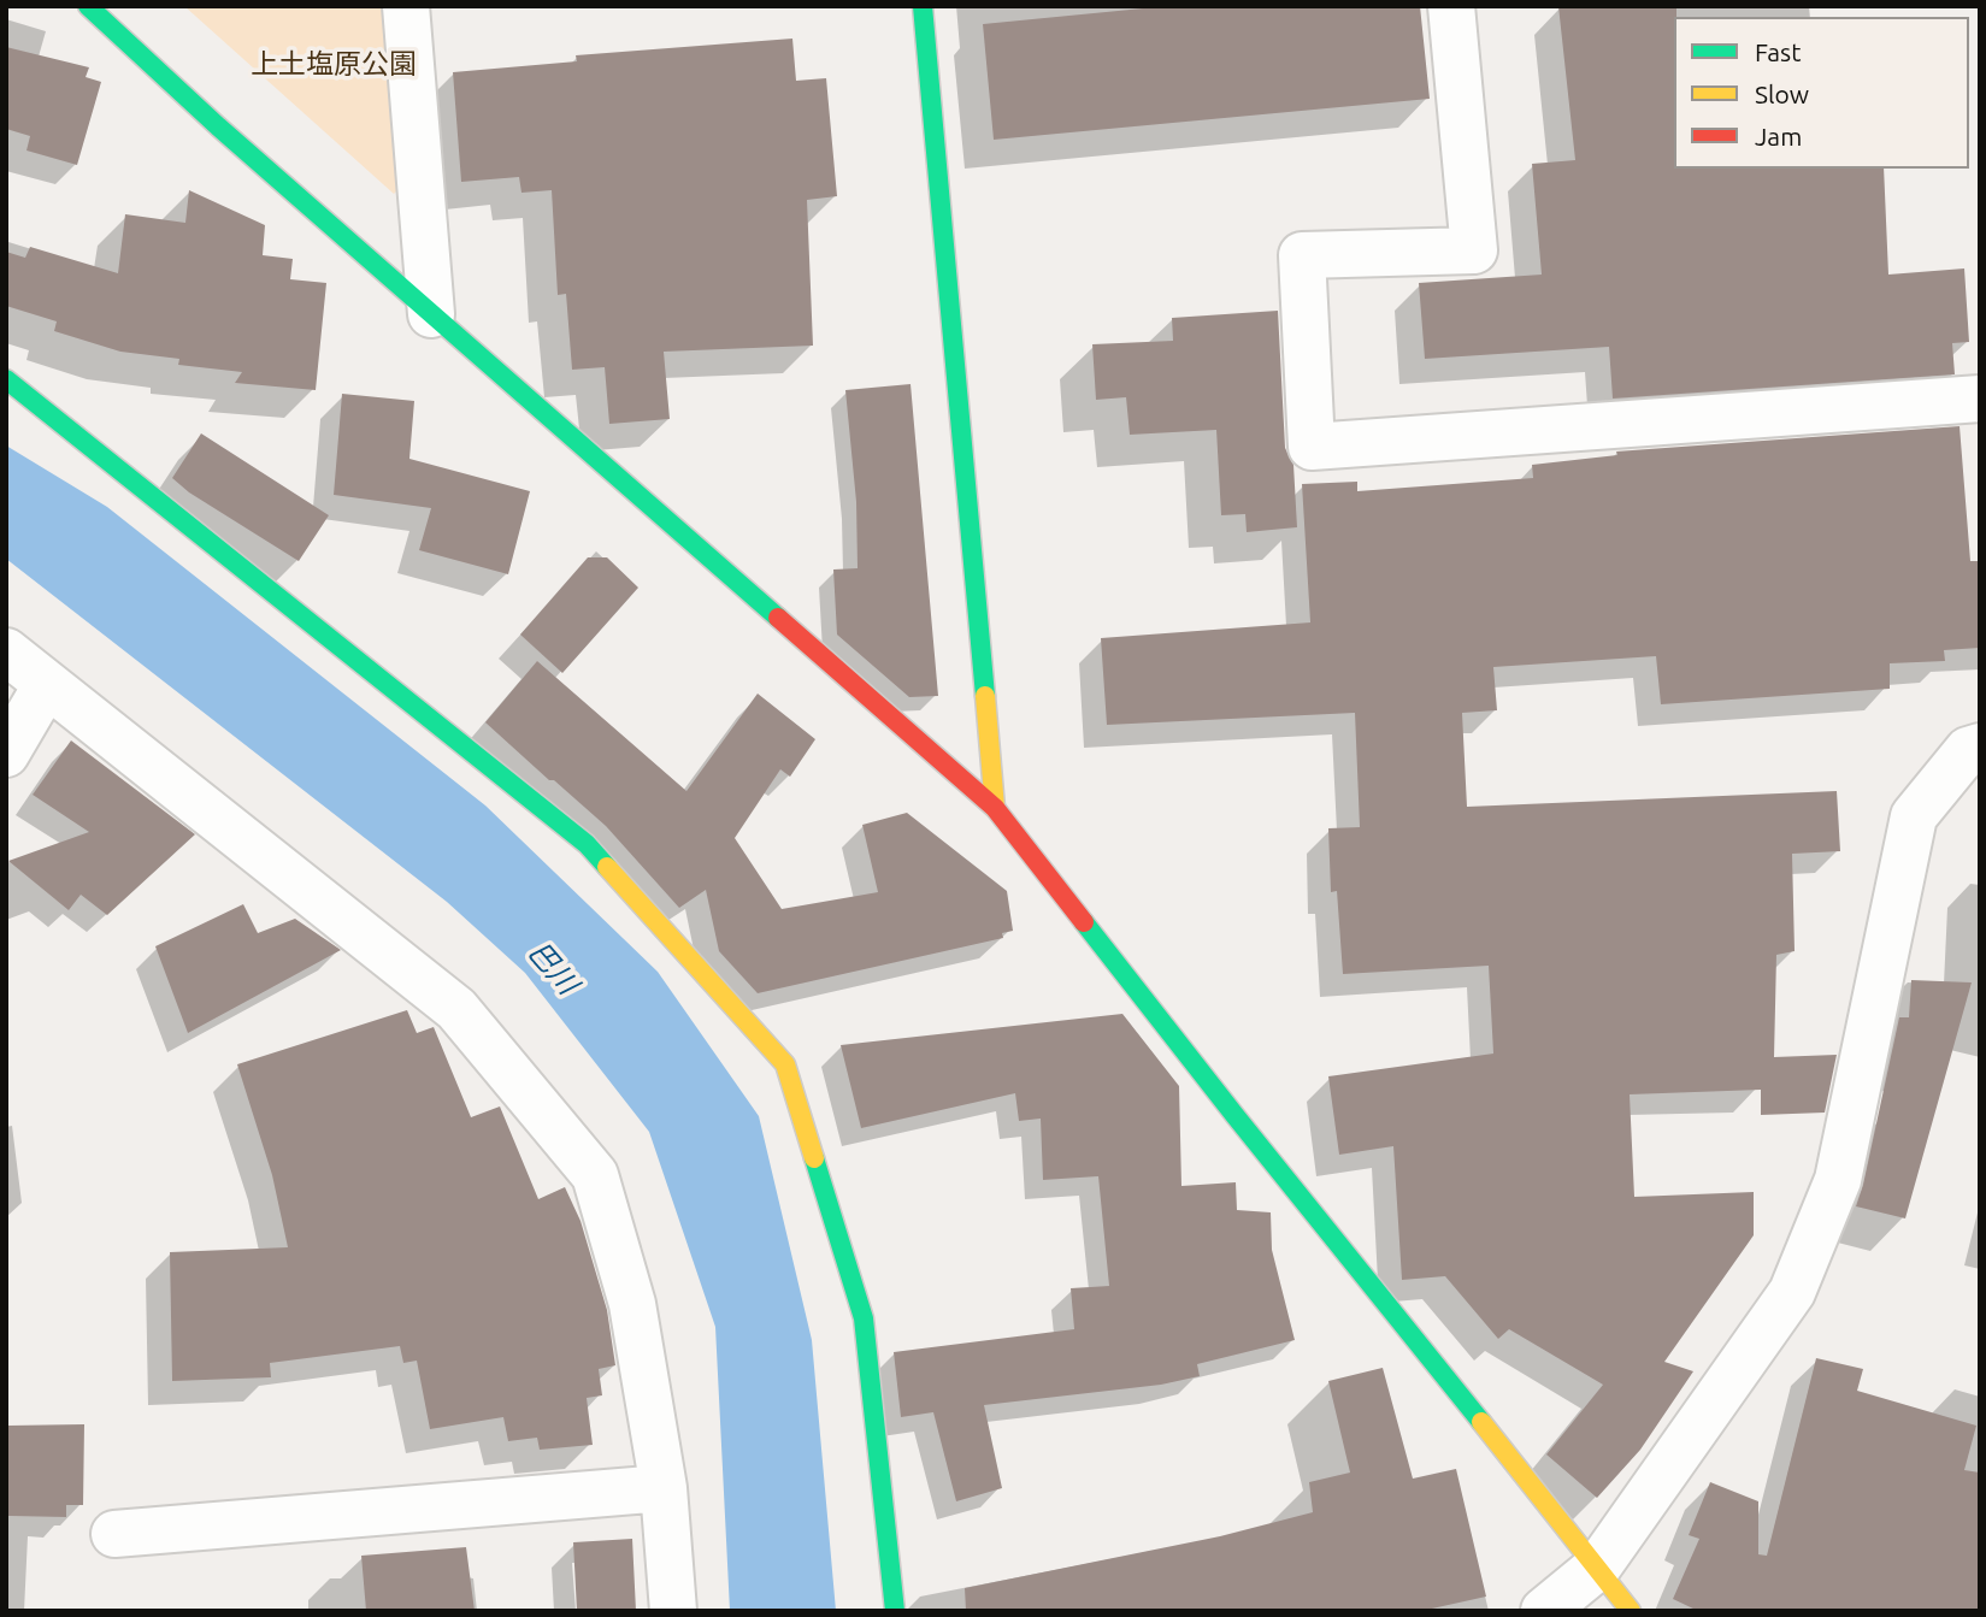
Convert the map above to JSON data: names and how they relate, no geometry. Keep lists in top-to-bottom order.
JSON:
{
  "water": ["巴川"],
  "parks": ["上土塩原公園"],
  "legend": ["Fast", "Slow", "Jam"]
}
